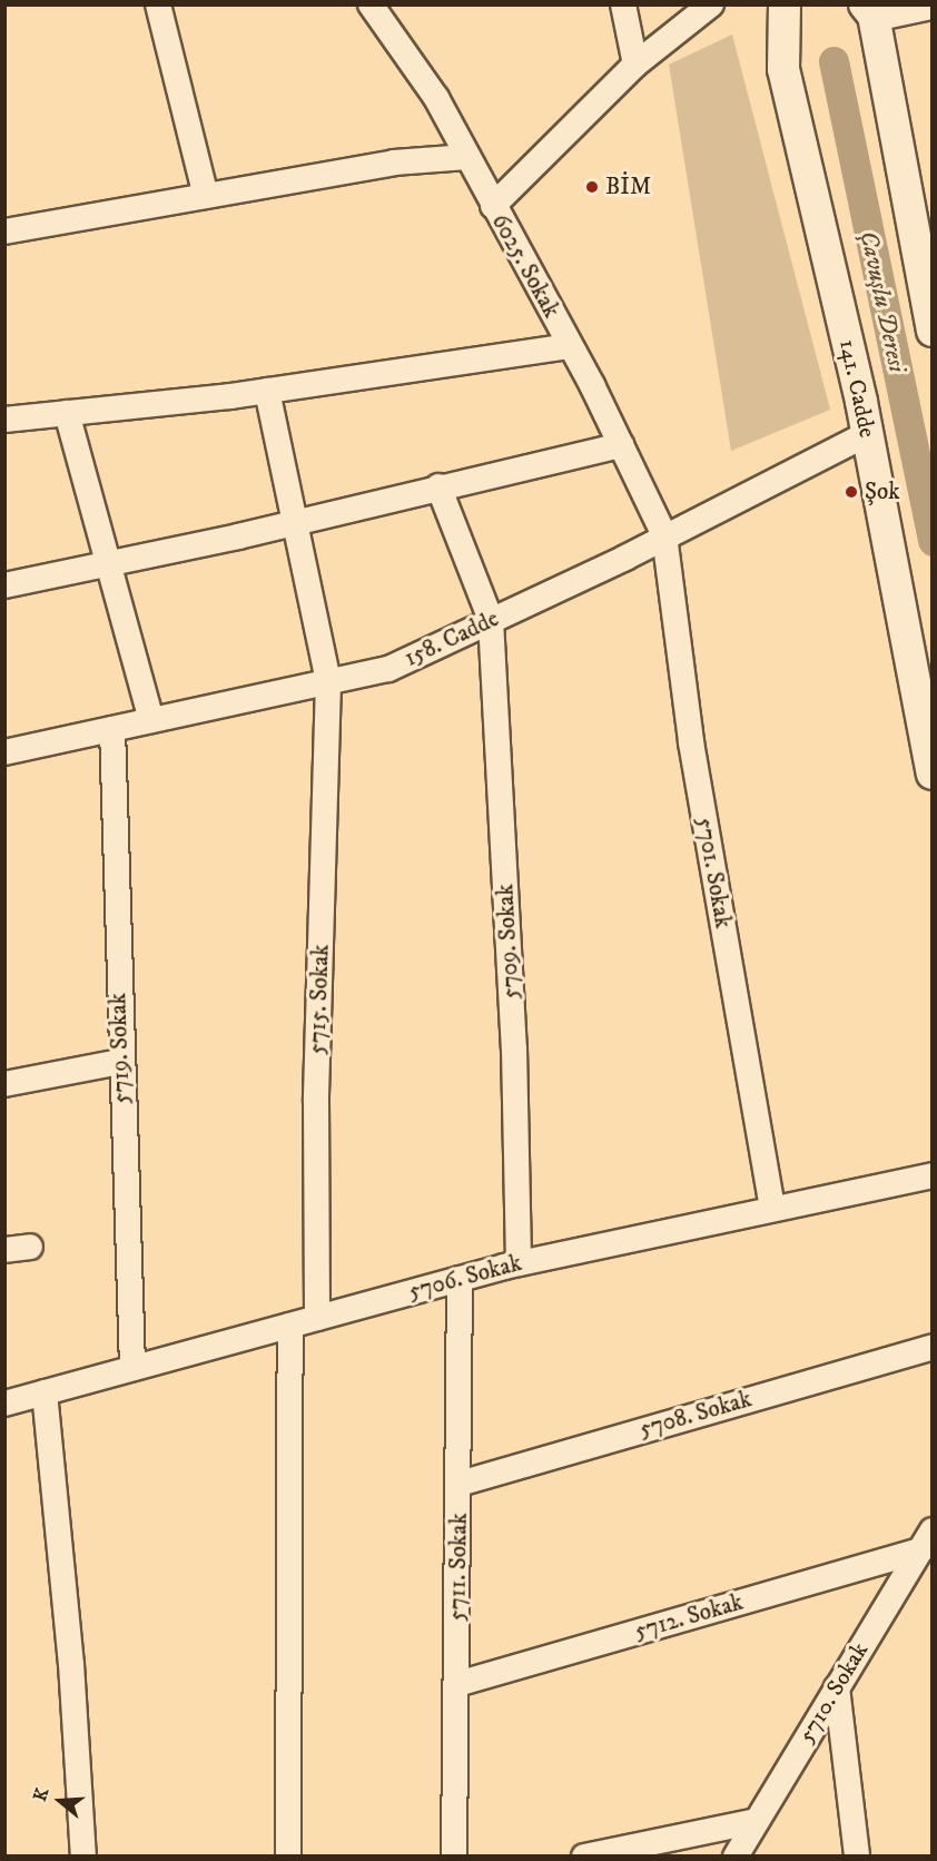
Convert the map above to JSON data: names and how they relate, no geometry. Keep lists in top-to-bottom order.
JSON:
{
  "streets": {
    "street": [
      "6025. Sokak",
      "141. Cadde",
      "158. Cadde",
      "5701. Sokak",
      "5709. Sokak",
      "5715. Sokak",
      "5719. Sokak",
      "5706. Sokak",
      "5708. Sokak",
      "5711. Sokak",
      "5712. Sokak",
      "5710. Sokak"
    ]
  },
  "crossings": [
    ["6025. Sokak", "158. Cadde"],
    ["6025. Sokak", "5701. Sokak"],
    ["141. Cadde", "158. Cadde"],
    ["158. Cadde", "5701. Sokak"],
    ["158. Cadde", "5709. Sokak"],
    ["158. Cadde", "5715. Sokak"],
    ["158. Cadde", "5719. Sokak"],
    ["5701. Sokak", "5706. Sokak"],
    ["5709. Sokak", "5706. Sokak"],
    ["5715. Sokak", "5706. Sokak"],
    ["5719. Sokak", "5706. Sokak"],
    ["5706. Sokak", "5711. Sokak"],
    ["5708. Sokak", "5711. Sokak"],
    ["5711. Sokak", "5712. Sokak"],
    ["5712. Sokak", "5710. Sokak"]
  ],
  "water": ["Çavuşlu Deresi"],
  "places": ["BİM", "Şok"],
  "north": "left"
}
